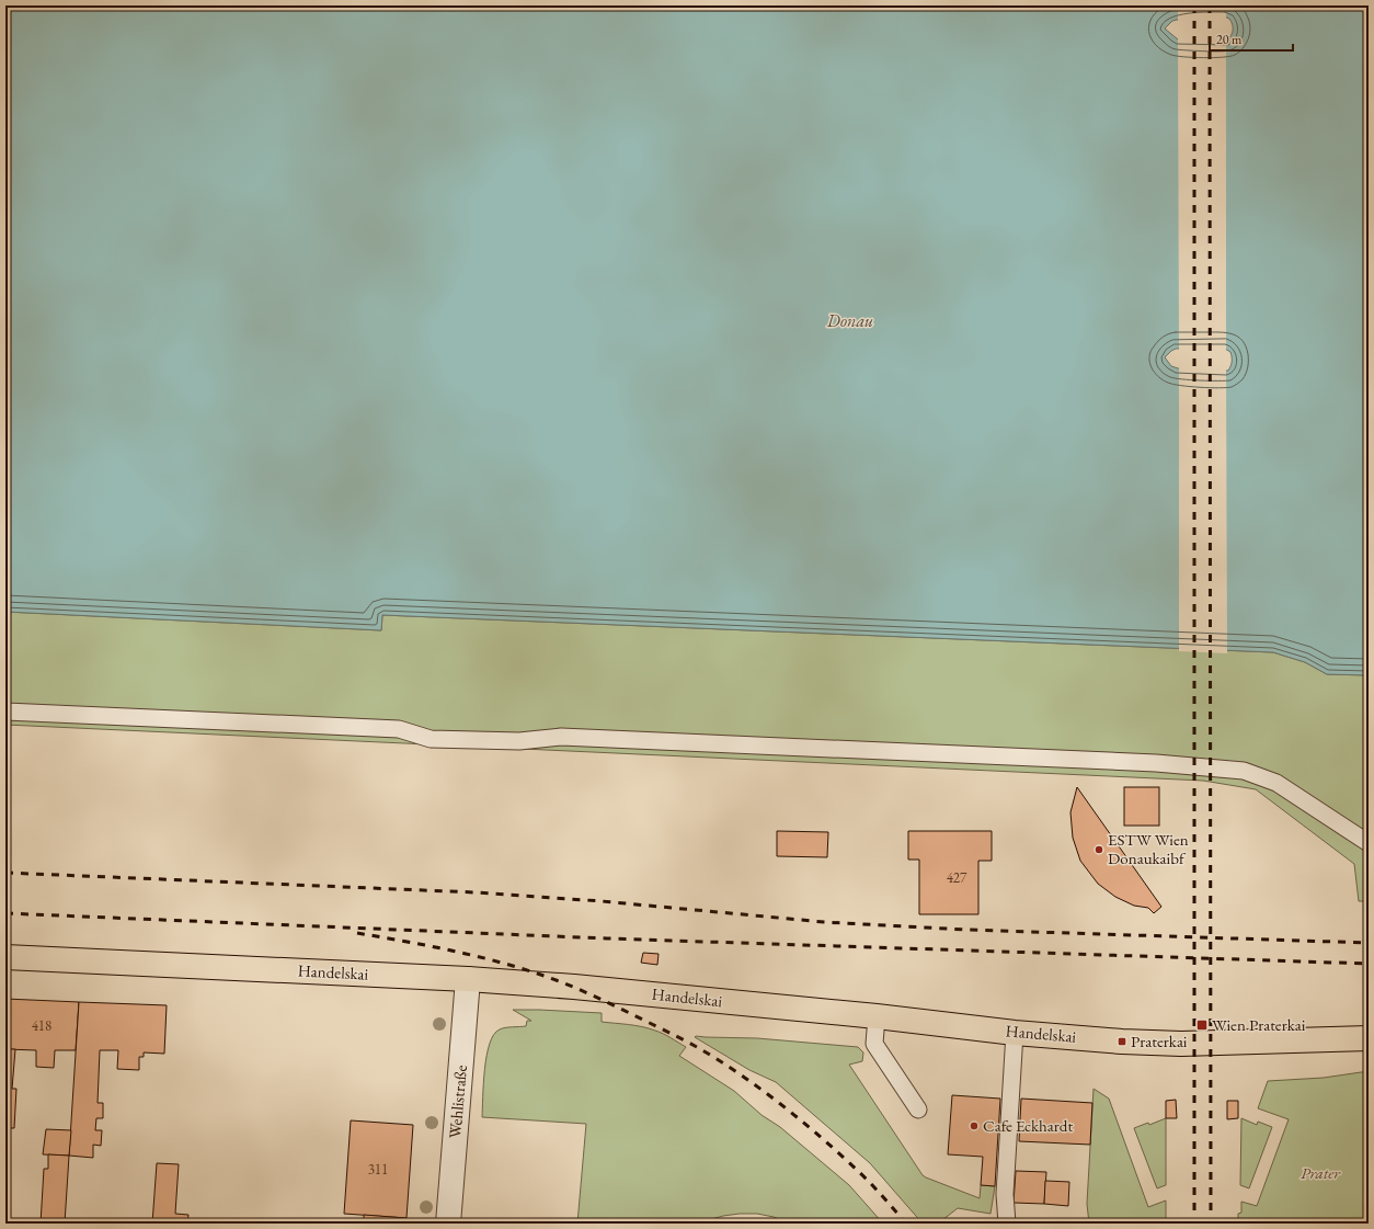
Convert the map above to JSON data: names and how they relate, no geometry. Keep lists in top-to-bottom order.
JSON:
{
  "streets": {
    "main road": ["Handelskai"],
    "street": ["Wehlistraße"]
  },
  "crossings": [
    ["Handelskai", "Wehlistraße"]
  ],
  "water": ["Donau"],
  "parks": ["Prater"],
  "places": {
    "other": ["ESTW Wien Donaukaibf", "Cafe Eckhardt"],
    "transit": ["Wien Praterkai", "Praterkai"]
  },
  "house_numbers": ["427", "418", "311"],
  "scale_bar": "20 m"
}
